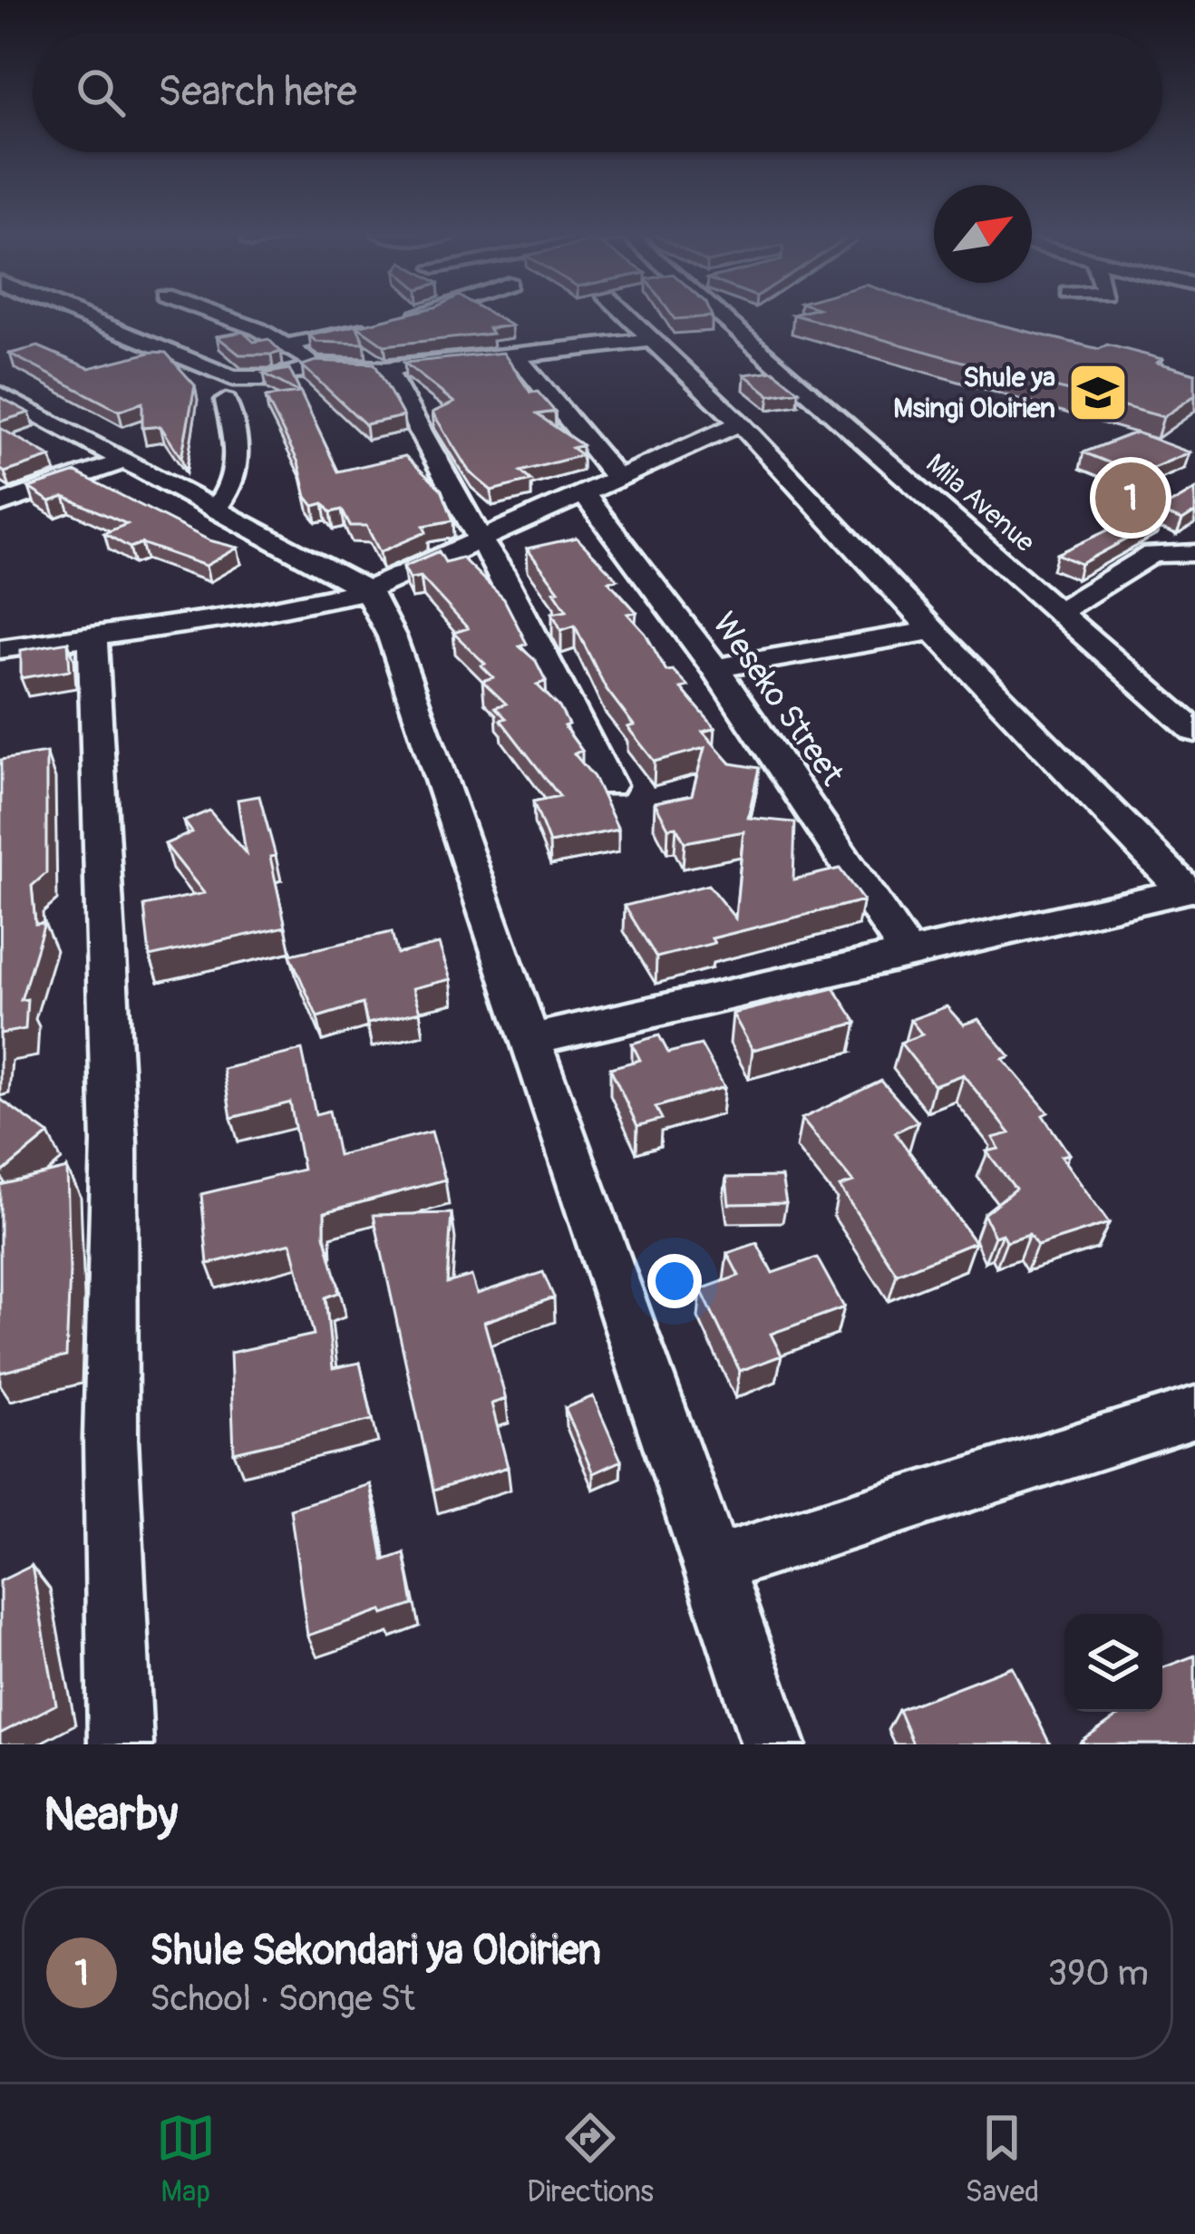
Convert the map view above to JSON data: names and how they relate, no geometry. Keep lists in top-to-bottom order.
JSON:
{
  "streets": {
    "street": ["Mila Avenue", "Weseko Street"]
  },
  "places": {
    "school or university": ["Shule ya Msingi Oloirien"]
  },
  "north": "top right",
  "page": {
    "search": "Search here",
    "pins": "1",
    "heading": "Nearby",
    "list": [
      {
        "mark": "1",
        "name": "Shule Sekondari ya Oloirien",
        "note": "School · Songe St",
        "value": "390 m"
      }
    ],
    "nav": ["Map", "Directions", "Saved"]
  }
}
